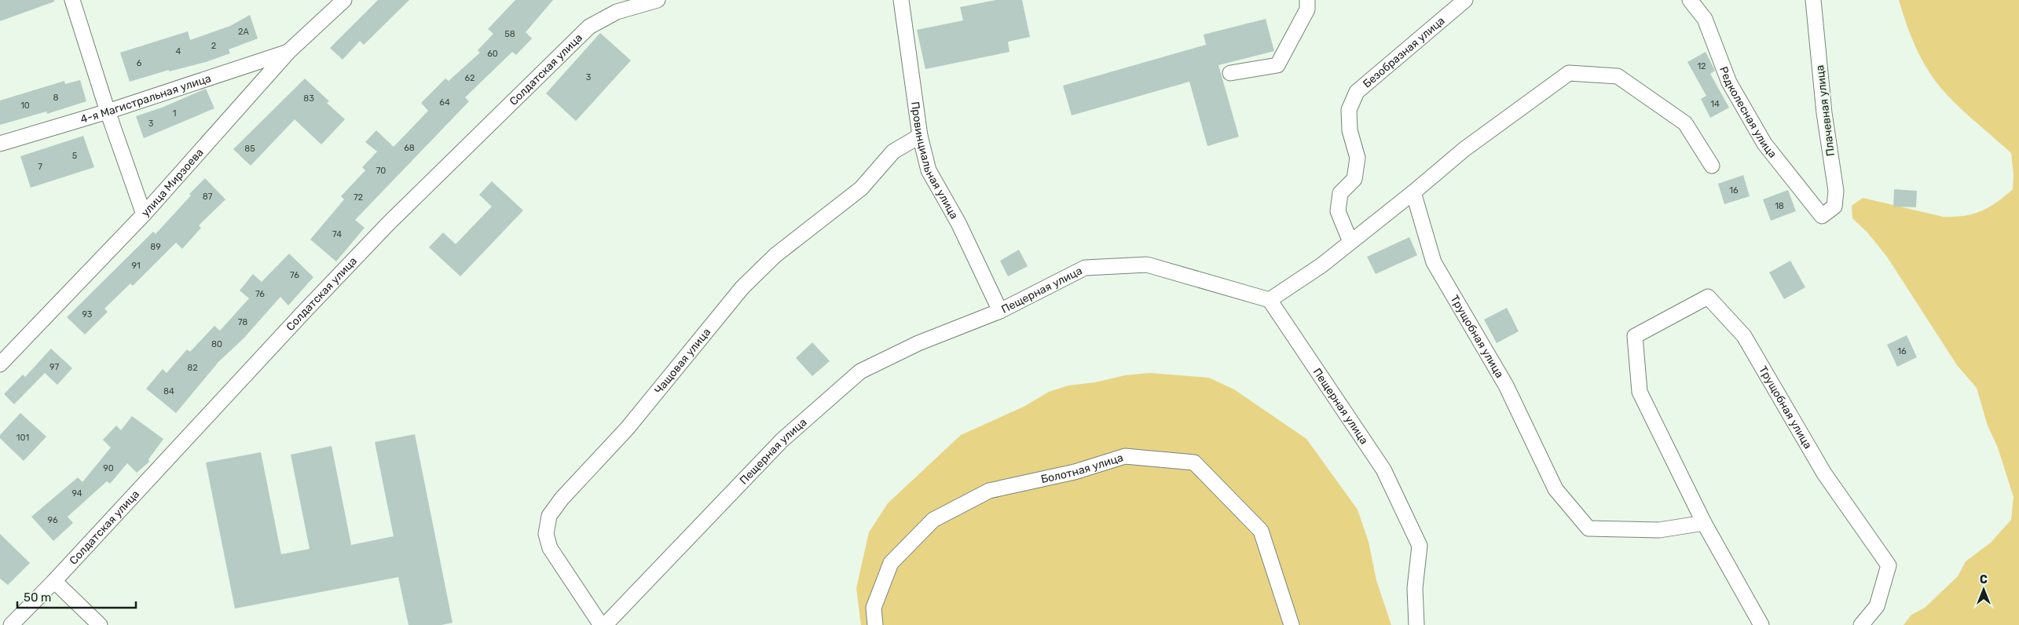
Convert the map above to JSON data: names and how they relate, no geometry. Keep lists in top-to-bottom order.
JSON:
{
  "streets": {
    "street": [
      "Безобразная улица",
      "Солдатская улица",
      "4-я Магистральная улица",
      "Плачевная улица",
      "Редколесная улица",
      "Провинциальная улица",
      "улица Мирзоева",
      "Пещерная улица",
      "Трущобная улица",
      "Чащовая улица",
      "Болотная улица"
    ]
  },
  "crossings": [
    ["4-я Магистральная улица", "улица Мирзоева"],
    ["Плачевная улица", "Редколесная улица"],
    ["Провинциальная улица", "Пещерная улица"],
    ["Провинциальная улица", "Чащовая улица"]
  ],
  "house_numbers": [
    "2А",
    "58",
    "2",
    "4",
    "60",
    "6",
    "12",
    "3",
    "62",
    "8",
    "83",
    "64",
    "14",
    "10",
    "1",
    "3",
    "68",
    "85",
    "5",
    "7",
    "70",
    "16",
    "87",
    "72",
    "18",
    "74",
    "89",
    "91",
    "76",
    "76",
    "93",
    "78",
    "80",
    "16",
    "97",
    "82",
    "84",
    "101",
    "90",
    "94",
    "96"
  ],
  "scale_bar": "50 m",
  "north": "top"
}
